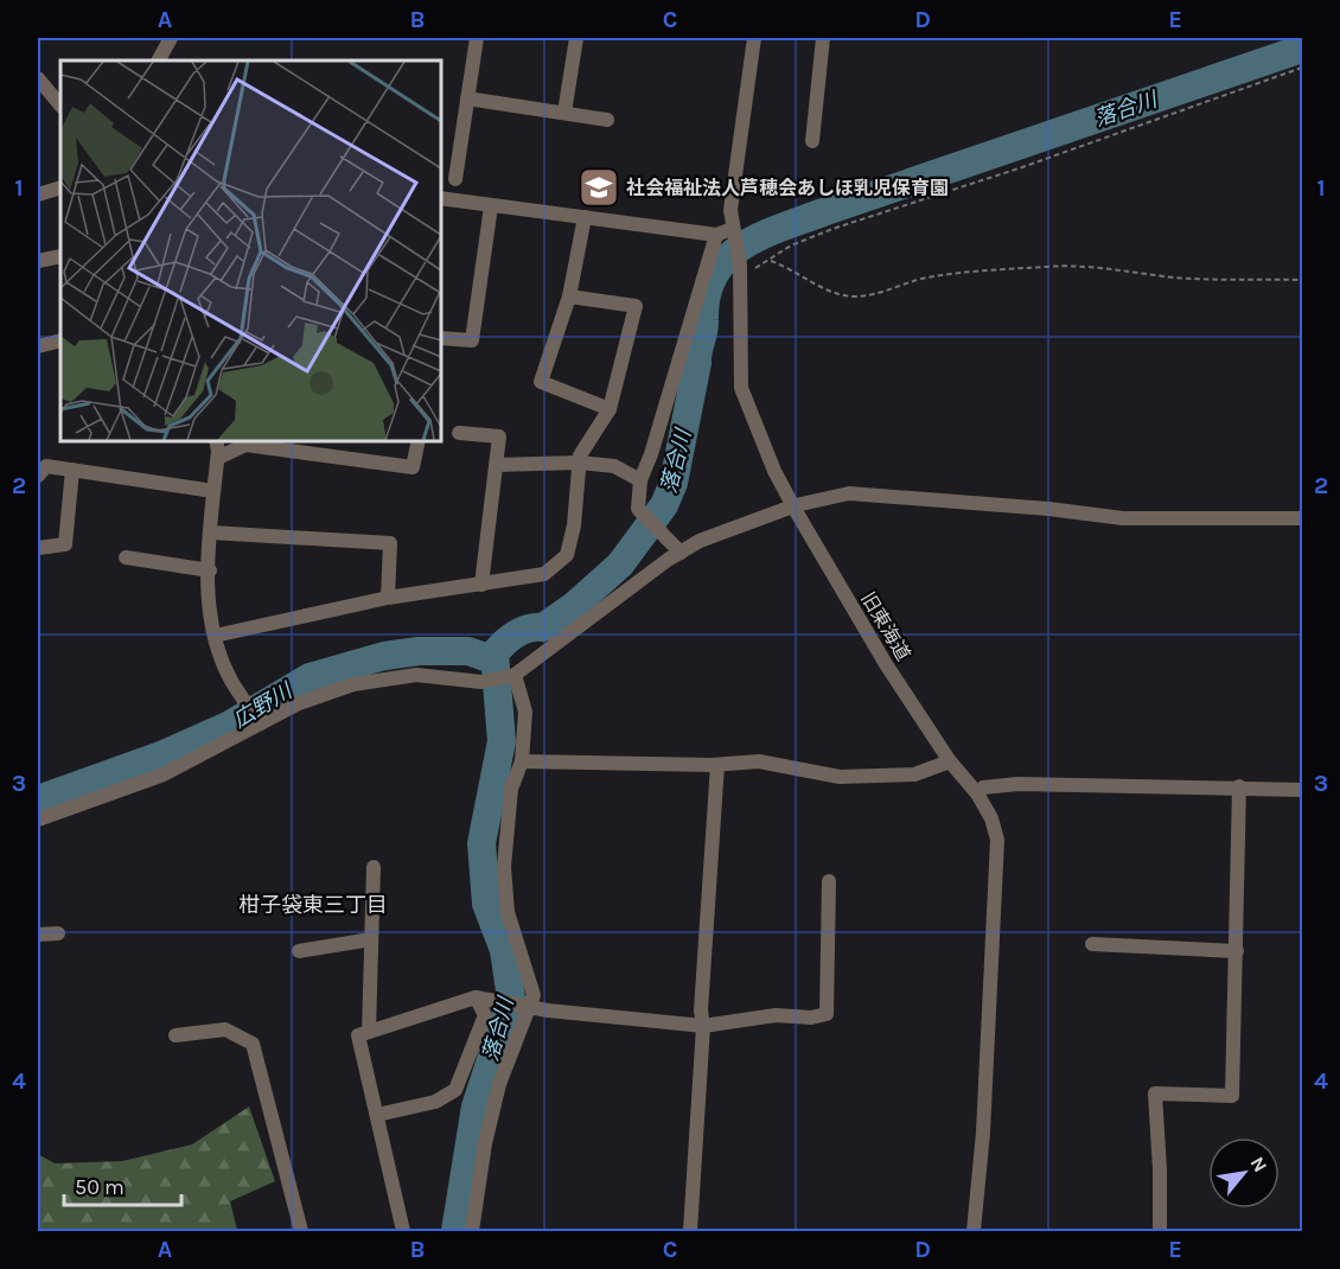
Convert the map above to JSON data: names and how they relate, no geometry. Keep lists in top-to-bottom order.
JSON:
{
  "streets": {
    "street": ["旧東海道"]
  },
  "districts": ["柑子袋東三丁目"],
  "water": ["落合川", "広野川"],
  "places": {
    "school or university": ["社会福祉法人芦穂会あしほ乳児保育園"]
  },
  "scale_bar": "50 m",
  "north": "top right",
  "grid": {
    "columns": [
      "A",
      "B",
      "C",
      "D",
      "E"
    ],
    "rows": [
      "1",
      "2",
      "3",
      "4"
    ]
  }
}
